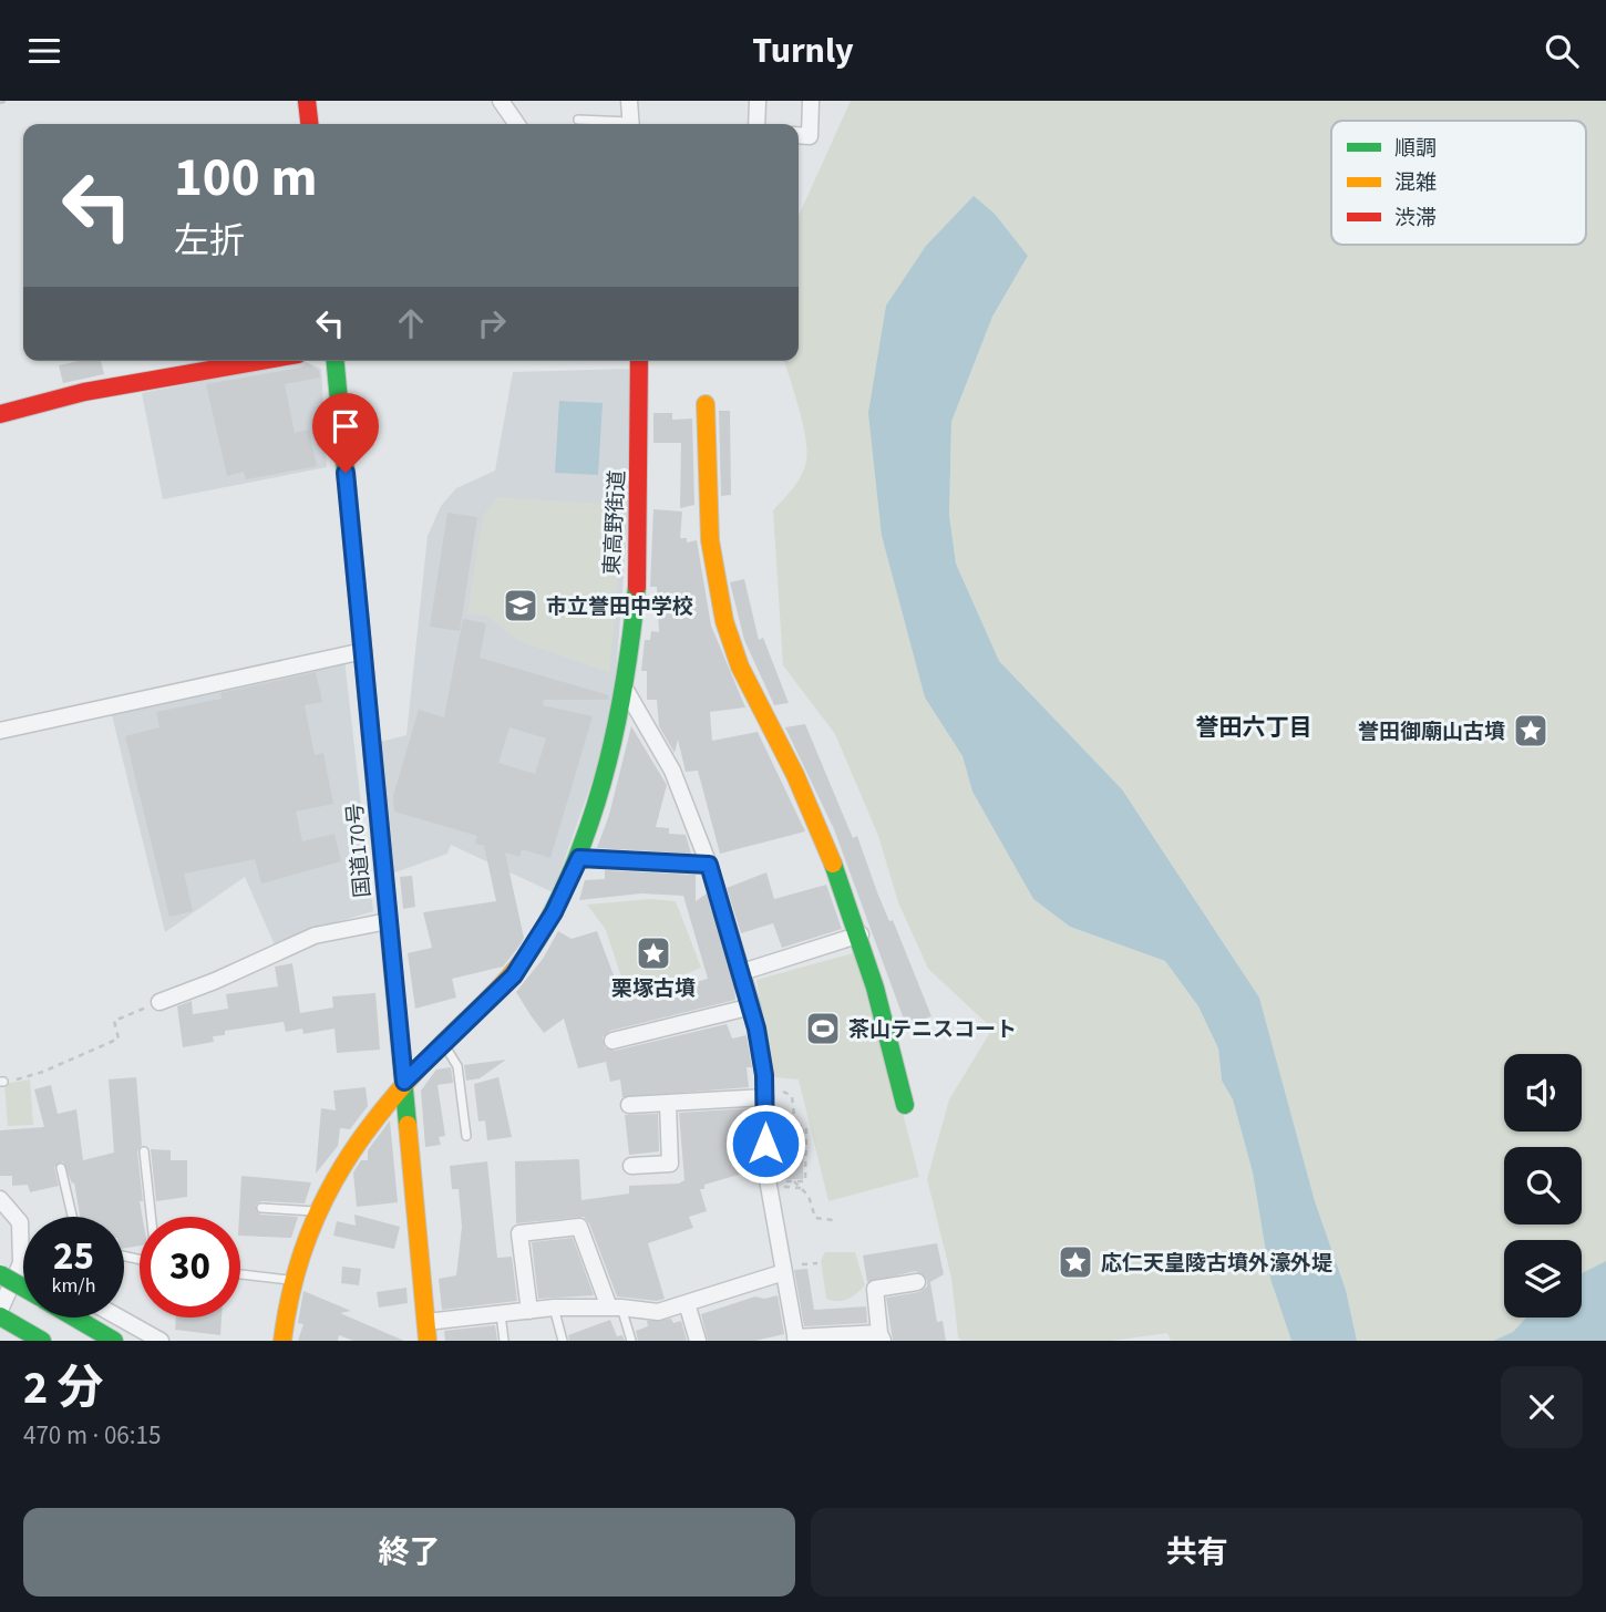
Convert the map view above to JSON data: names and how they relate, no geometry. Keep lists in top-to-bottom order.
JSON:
{
  "streets": {
    "main road": ["東高野街道", "国道170号"]
  },
  "crossings": [
    ["東高野街道", "国道170号"]
  ],
  "districts": ["誉田六丁目"],
  "places": {
    "school or university": ["市立誉田中学校"],
    "place": ["誉田御廟山古墳", "栗塚古墳", "応仁天皇陵古墳外濠外堤"],
    "sports": ["茶山テニスコート"]
  },
  "legend": ["順調", "混雑", "渋滞"],
  "page": {
    "header": "Turnly",
    "turn": ["100 m", "左折"],
    "speed": "25 km/h",
    "limit": "30",
    "heading": ["2 分", "470 m · 06:15"],
    "buttons": ["終了", "共有"]
  }
}
